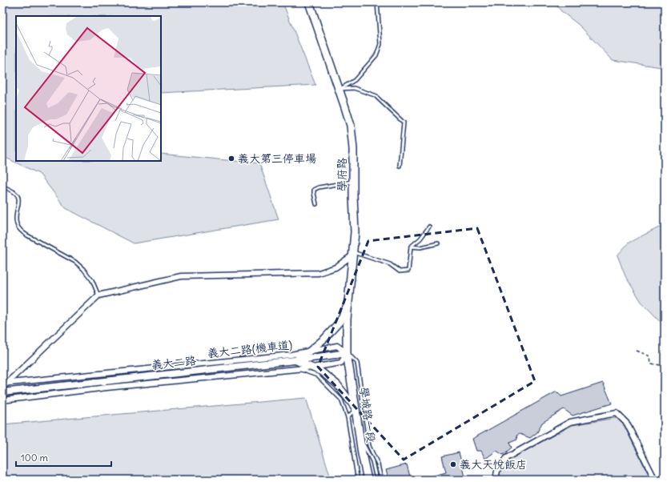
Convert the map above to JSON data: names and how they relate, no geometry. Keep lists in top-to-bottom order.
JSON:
{
  "streets": {
    "main road": ["學府路", "學城路一段"],
    "street": ["義大二路(機車道)", "義大二路"]
  },
  "crossings": [
    ["學府路", "義大二路(機車道)"],
    ["學府路", "義大二路"],
    ["學府路", "學城路一段"],
    ["義大二路(機車道)", "義大二路"],
    ["義大二路(機車道)", "學城路一段"],
    ["義大二路", "學城路一段"]
  ],
  "places": ["義大第三停車場", "義大天悅飯店"],
  "scale_bar": "100 m"
}
